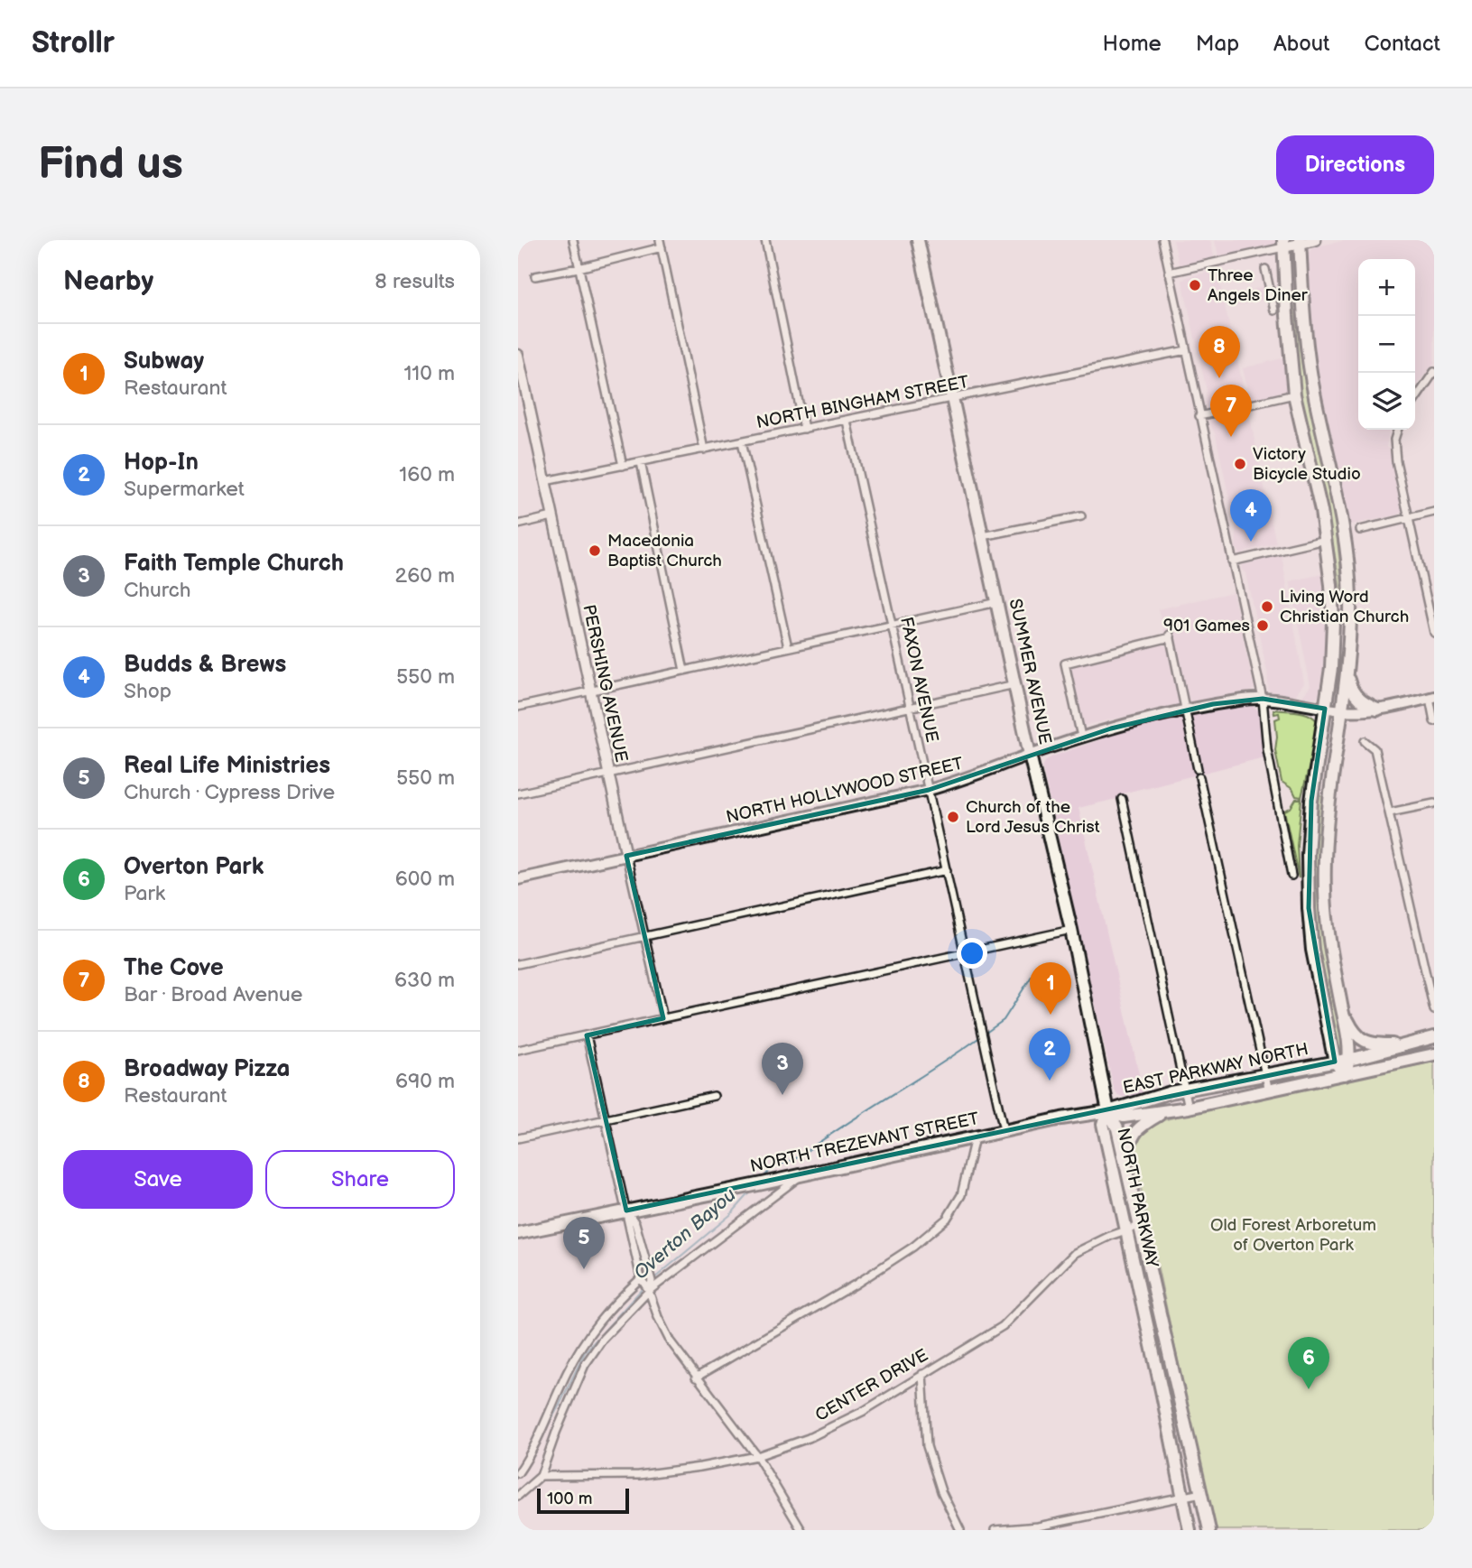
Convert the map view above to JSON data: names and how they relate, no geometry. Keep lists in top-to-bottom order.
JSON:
{
  "streets": {
    "main road": [
      "SUMMER AVENUE",
      "NORTH HOLLYWOOD STREET",
      "EAST PARKWAY NORTH",
      "NORTH TREZEVANT STREET",
      "NORTH PARKWAY"
    ],
    "street": [
      "NORTH BINGHAM STREET",
      "FAXON AVENUE",
      "PERSHING AVENUE",
      "CENTER DRIVE"
    ]
  },
  "crossings": [
    ["NORTH BINGHAM STREET", "SUMMER AVENUE"],
    ["NORTH BINGHAM STREET", "FAXON AVENUE"],
    ["NORTH BINGHAM STREET", "PERSHING AVENUE"],
    ["SUMMER AVENUE", "NORTH HOLLYWOOD STREET"],
    ["SUMMER AVENUE", "EAST PARKWAY NORTH"],
    ["SUMMER AVENUE", "NORTH TREZEVANT STREET"],
    ["SUMMER AVENUE", "NORTH PARKWAY"],
    ["FAXON AVENUE", "NORTH HOLLYWOOD STREET"],
    ["FAXON AVENUE", "NORTH TREZEVANT STREET"],
    ["PERSHING AVENUE", "NORTH HOLLYWOOD STREET"],
    ["EAST PARKWAY NORTH", "NORTH TREZEVANT STREET"],
    ["EAST PARKWAY NORTH", "NORTH PARKWAY"],
    ["NORTH TREZEVANT STREET", "NORTH PARKWAY"],
    ["NORTH PARKWAY", "CENTER DRIVE"]
  ],
  "water": ["Overton Bayou"],
  "parks": ["Old Forest Arboretum of Overton Park"],
  "places": [
    "Three Angels Diner",
    "Victory Bicycle Studio",
    "Macedonia Baptist Church",
    "Living Word Christian Church",
    "901 Games",
    "Church of the Lord Jesus Christ"
  ],
  "scale_bar": "100 m",
  "page": {
    "header": "Strollr",
    "nav": [
      "Home",
      "Map",
      "About",
      "Contact"
    ],
    "buttons": [
      "Directions",
      ["Save", "Share"]
    ],
    "title": "Find us",
    "heading": ["Nearby", "8 results"],
    "map_buttons": ["+", "−"],
    "list": [
      {
        "mark": "1",
        "name": "Subway",
        "note": "Restaurant",
        "value": "110 m"
      },
      {
        "mark": "2",
        "name": "Hop-In",
        "note": "Supermarket",
        "value": "160 m"
      },
      {
        "mark": "3",
        "name": "Faith Temple Church",
        "note": "Church",
        "value": "260 m"
      },
      {
        "mark": "4",
        "name": "Budds & Brews",
        "note": "Shop",
        "value": "550 m"
      },
      {
        "mark": "5",
        "name": "Real Life Ministries",
        "note": "Church · Cypress Drive",
        "value": "550 m"
      },
      {
        "mark": "6",
        "name": "Overton Park",
        "note": "Park",
        "value": "600 m"
      },
      {
        "mark": "7",
        "name": "The Cove",
        "note": "Bar · Broad Avenue",
        "value": "630 m"
      },
      {
        "mark": "8",
        "name": "Broadway Pizza",
        "note": "Restaurant",
        "value": "690 m"
      }
    ],
    "pins": [
      "8",
      "7",
      "4",
      "1",
      "2",
      "3",
      "5",
      "6"
    ],
    "scale": "100 m"
  }
}
